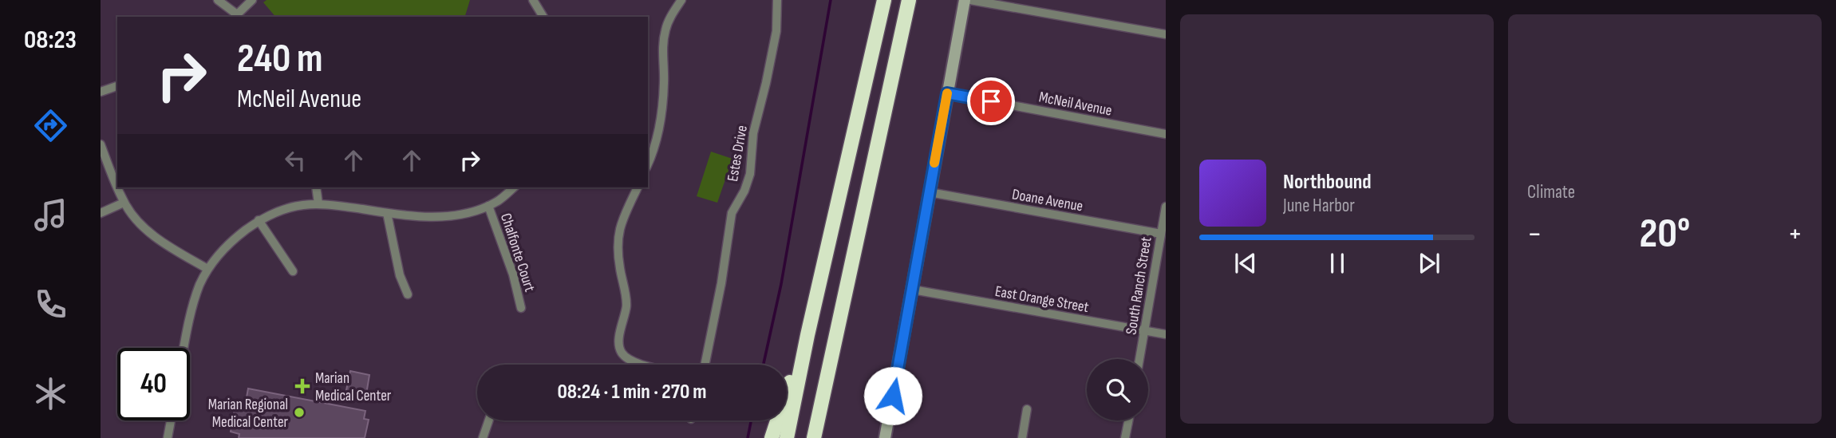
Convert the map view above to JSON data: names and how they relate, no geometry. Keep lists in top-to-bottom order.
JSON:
{
  "streets": {
    "street": [
      "McNeil Avenue",
      "Estes Drive",
      "Doane Avenue",
      "Chalfonte Court",
      "South Ranch Street",
      "East Orange Street"
    ]
  },
  "crossings": [
    ["Doane Avenue", "South Ranch Street"],
    ["South Ranch Street", "East Orange Street"]
  ],
  "places": {
    "health": ["Marian Medical Center"],
    "other": ["Marian Regional Medical Center"]
  },
  "page": {
    "tabs": "08:23",
    "tile": "Climate",
    "turn": ["240 m", "McNeil Avenue"],
    "song": ["Northbound", "June Harbor"],
    "heat": ["−", "20°", "+"],
    "limit": "40",
    "trip": "08:24 · 1 min · 270 m"
  }
}
